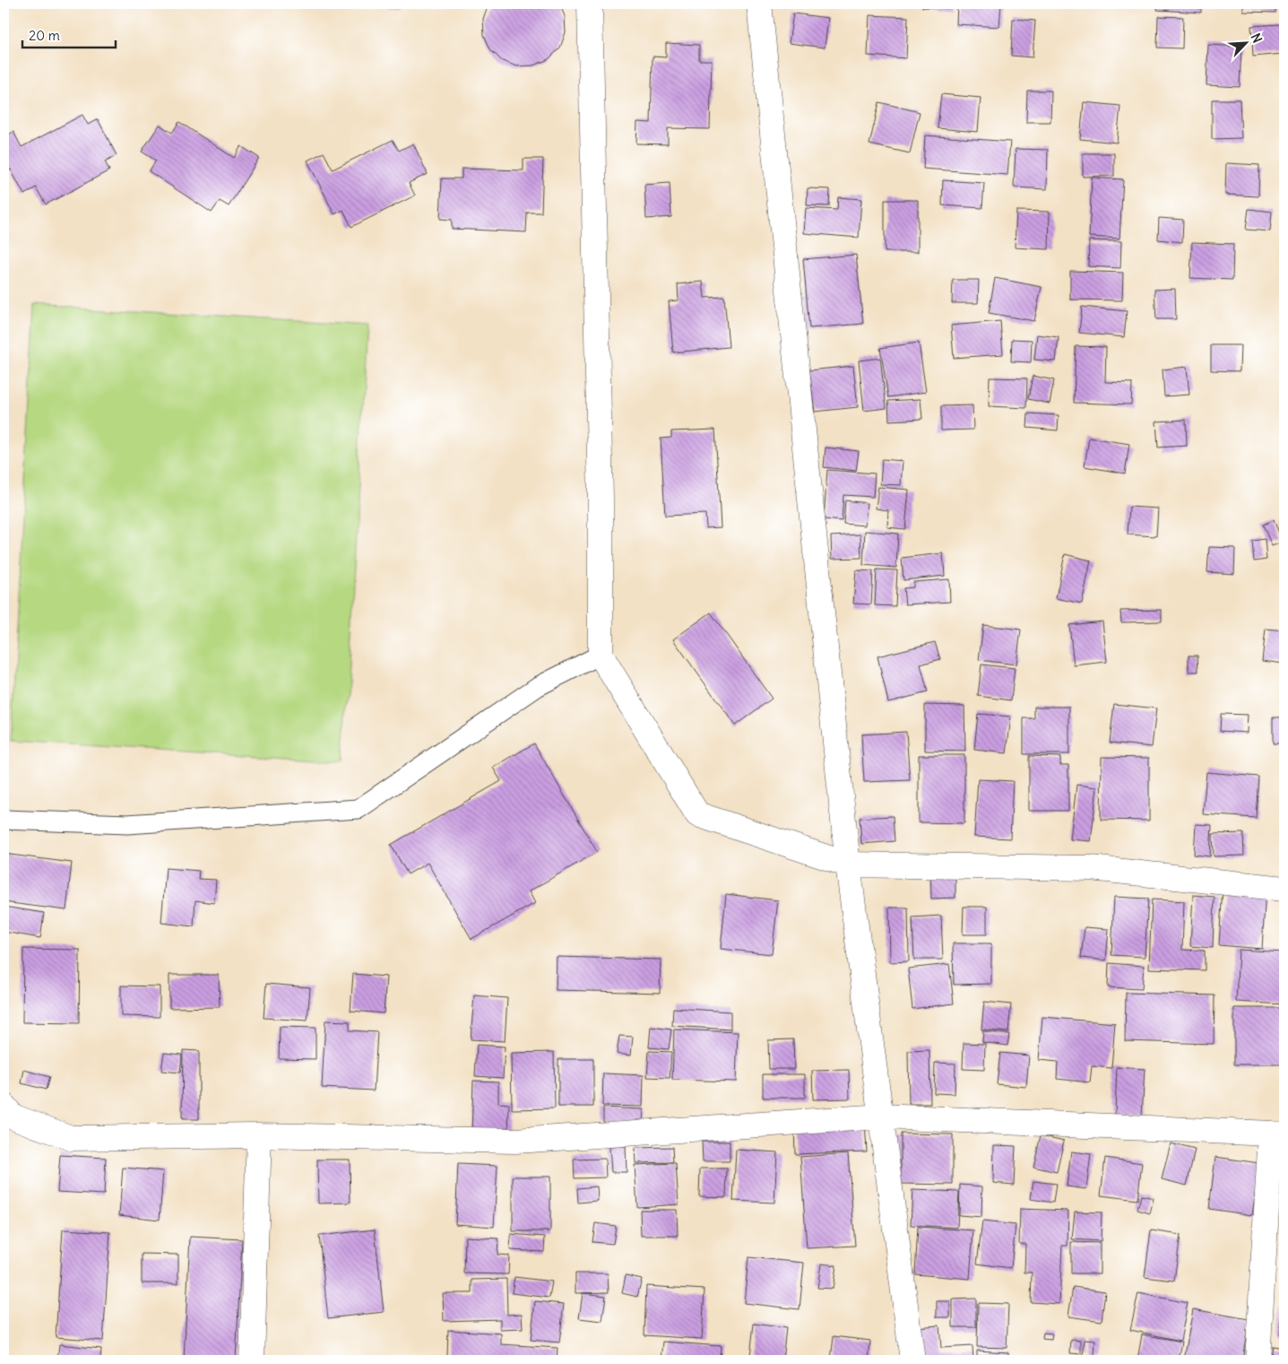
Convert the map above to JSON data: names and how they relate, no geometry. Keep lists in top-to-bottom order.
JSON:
{
  "scale_bar": "20 m",
  "north": "top right"
}
